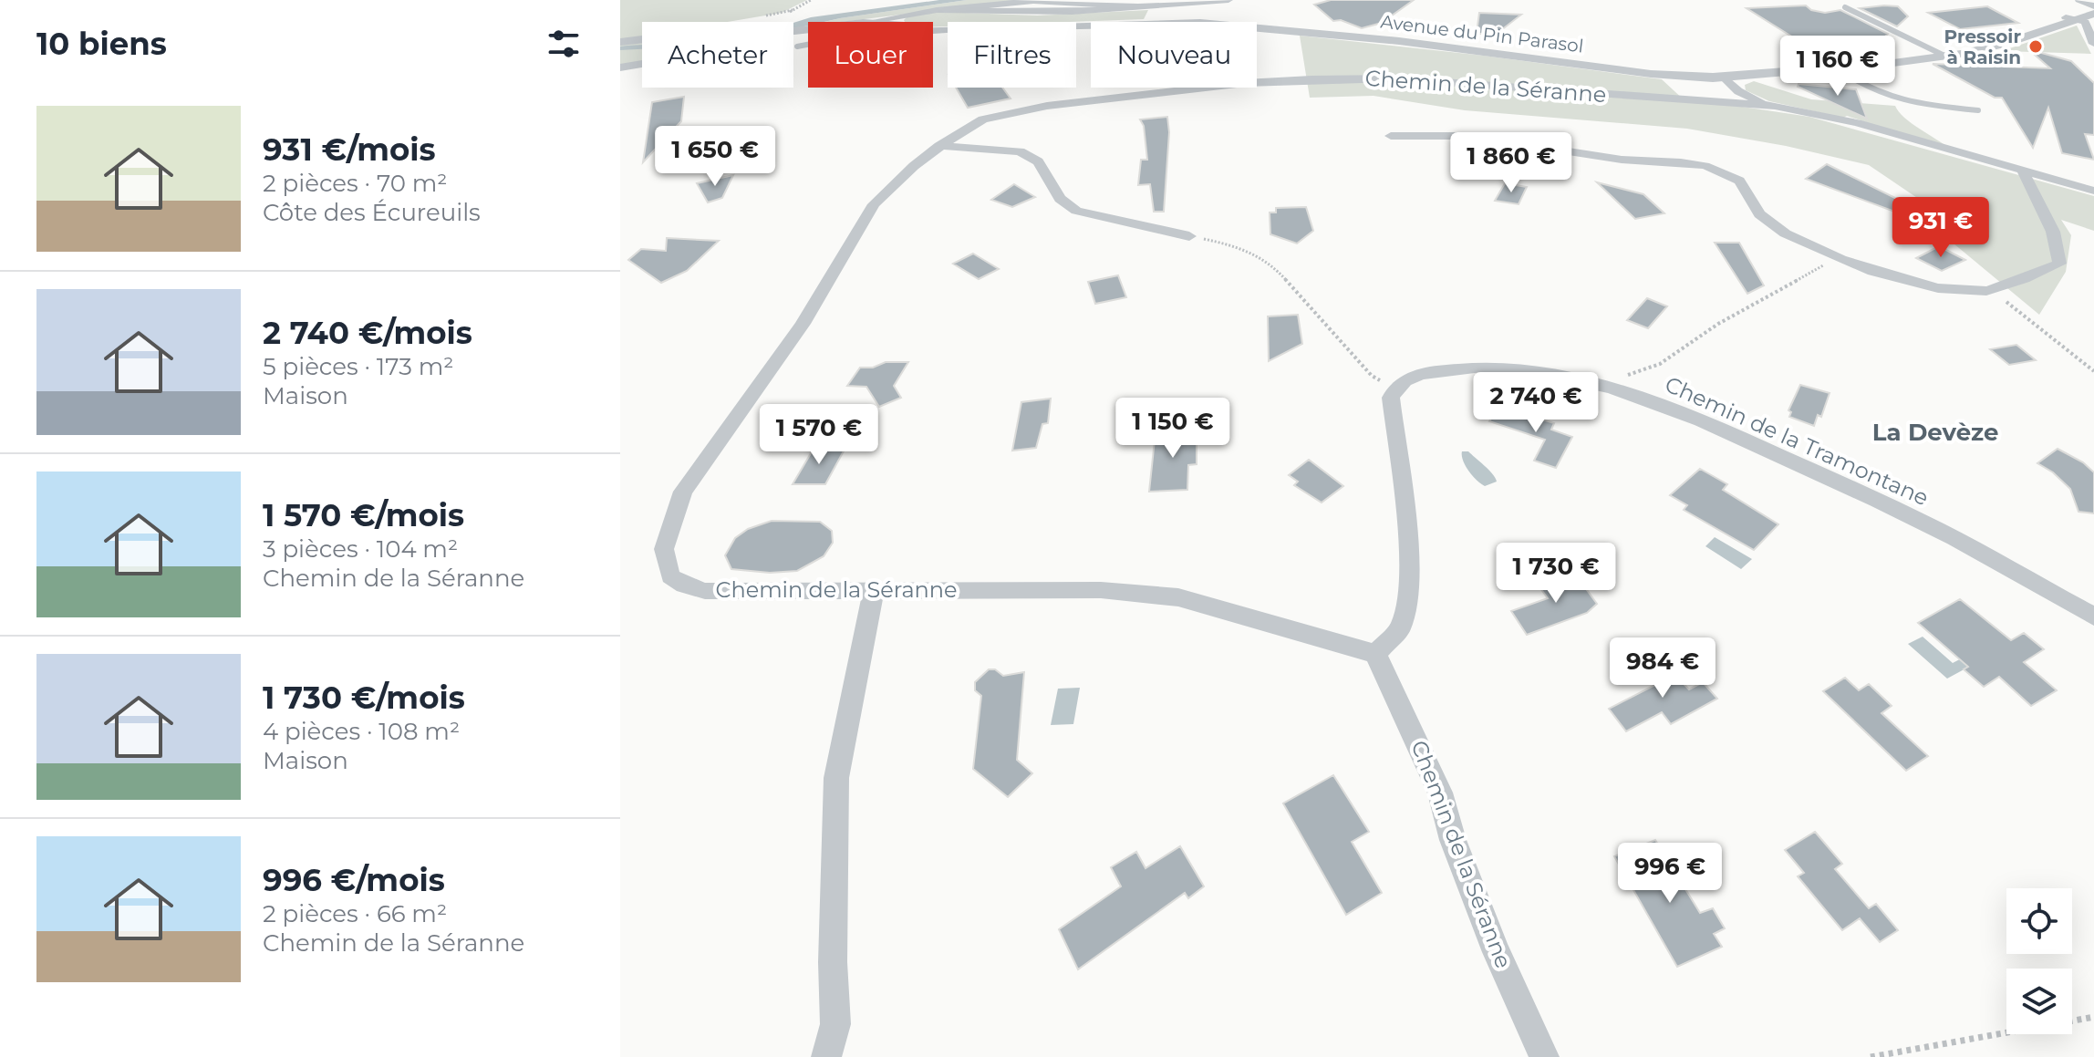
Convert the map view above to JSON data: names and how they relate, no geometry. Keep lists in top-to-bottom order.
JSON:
{
  "streets": {
    "street": ["Avenue du Pin Parasol", "Chemin de la Séranne", "Chemin de la Tramontane"]
  },
  "districts": ["La Devèze"],
  "places": ["Pressoir à Raisin"],
  "page": {
    "heading": "10 biens",
    "chip": [
      "Acheter",
      "Louer",
      "Filtres",
      "Nouveau"
    ],
    "price": [
      "1 160 €",
      "1 650 €",
      "1 860 €",
      "931 €",
      "2 740 €",
      "1 150 €",
      "1 570 €",
      "1 730 €",
      "984 €",
      "996 €"
    ],
    "list": [
      {
        "name": "931 €/mois",
        "note": "2 pièces · 70 m² · Côte des Écureuils"
      },
      {
        "name": "2 740 €/mois",
        "note": "5 pièces · 173 m² · Maison"
      },
      {
        "name": "1 570 €/mois",
        "note": "3 pièces · 104 m² · Chemin de la Séranne"
      },
      {
        "name": "1 730 €/mois",
        "note": "4 pièces · 108 m² · Maison"
      },
      {
        "name": "996 €/mois",
        "note": "2 pièces · 66 m² · Chemin de la Séranne"
      }
    ]
  }
}
